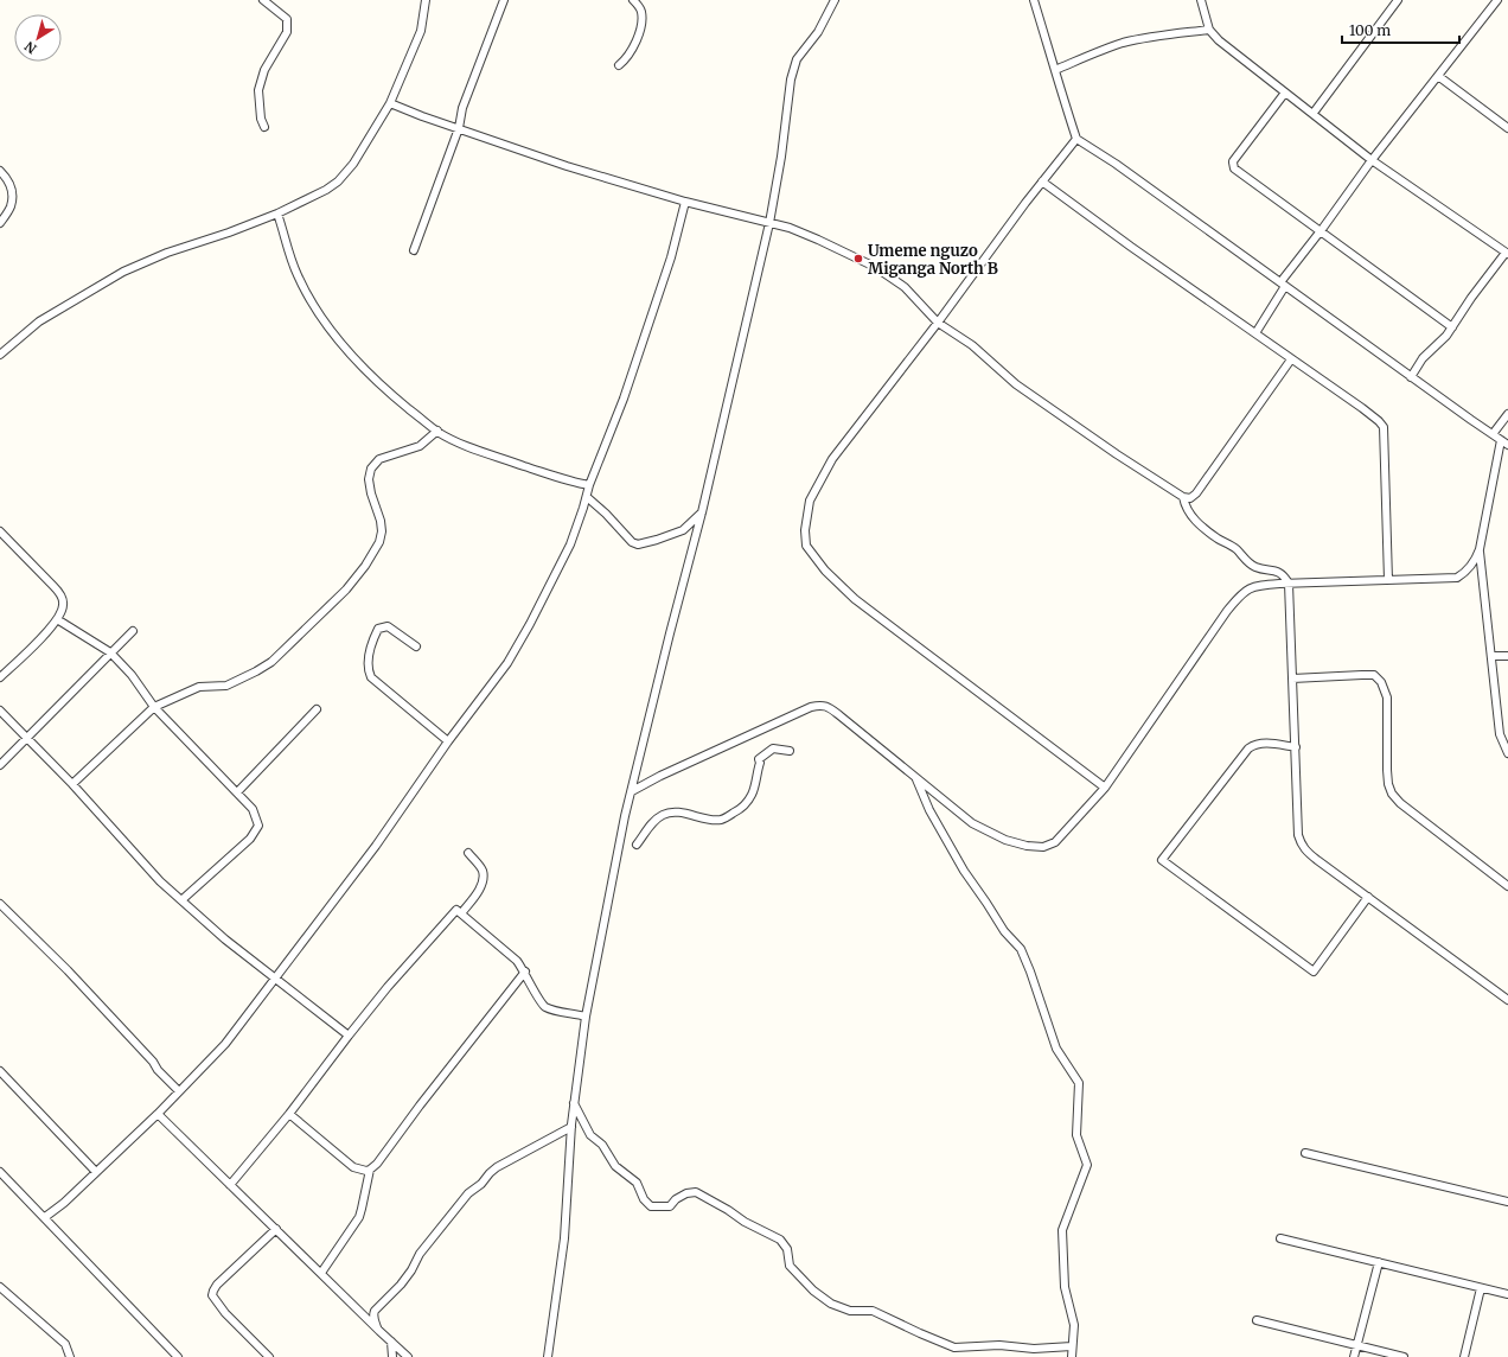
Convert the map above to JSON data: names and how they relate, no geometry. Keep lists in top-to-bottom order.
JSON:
{
  "places": ["Umeme nguzo Miganga North B"],
  "scale_bar": "100 m",
  "north": "bottom left"
}
